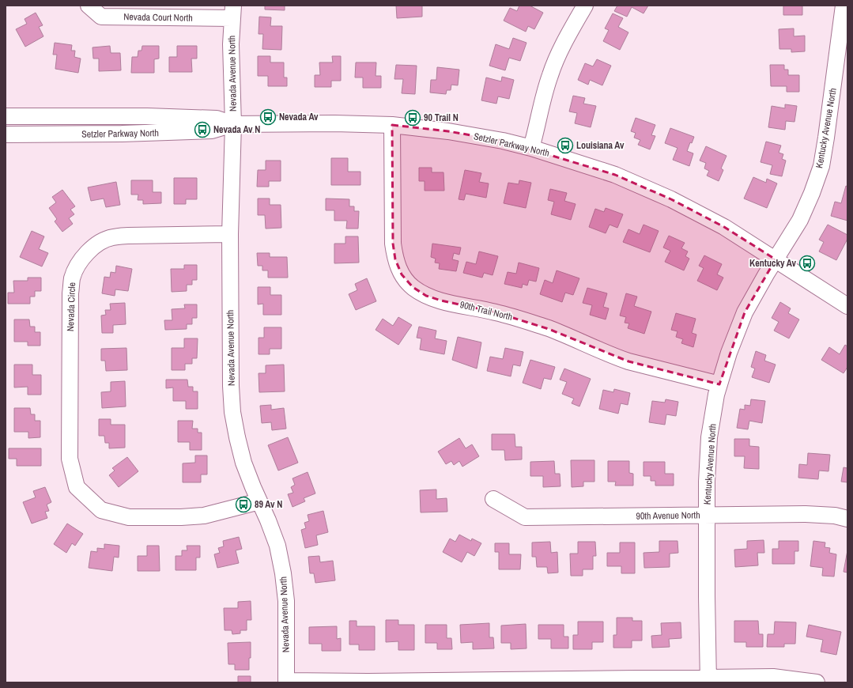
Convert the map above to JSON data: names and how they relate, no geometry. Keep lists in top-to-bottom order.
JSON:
{
  "streets": {
    "street": [
      "Nevada Court North",
      "Nevada Avenue North",
      "Kentucky Avenue North",
      "Setzler Parkway North",
      "Nevada Circle",
      "90th Trail North",
      "90th Avenue North"
    ]
  },
  "crossings": [
    ["Nevada Court North", "Nevada Avenue North"],
    ["Nevada Avenue North", "Setzler Parkway North"],
    ["Nevada Avenue North", "Nevada Circle"],
    ["Kentucky Avenue North", "Setzler Parkway North"],
    ["Kentucky Avenue North", "90th Trail North"],
    ["Kentucky Avenue North", "90th Avenue North"],
    ["Setzler Parkway North", "90th Trail North"]
  ],
  "places": {
    "bus stop": [
      "Nevada Av",
      "90 Trail N",
      "Nevada Av N",
      "Louisiana Av",
      "Kentucky Av",
      "89 Av N"
    ]
  }
}
